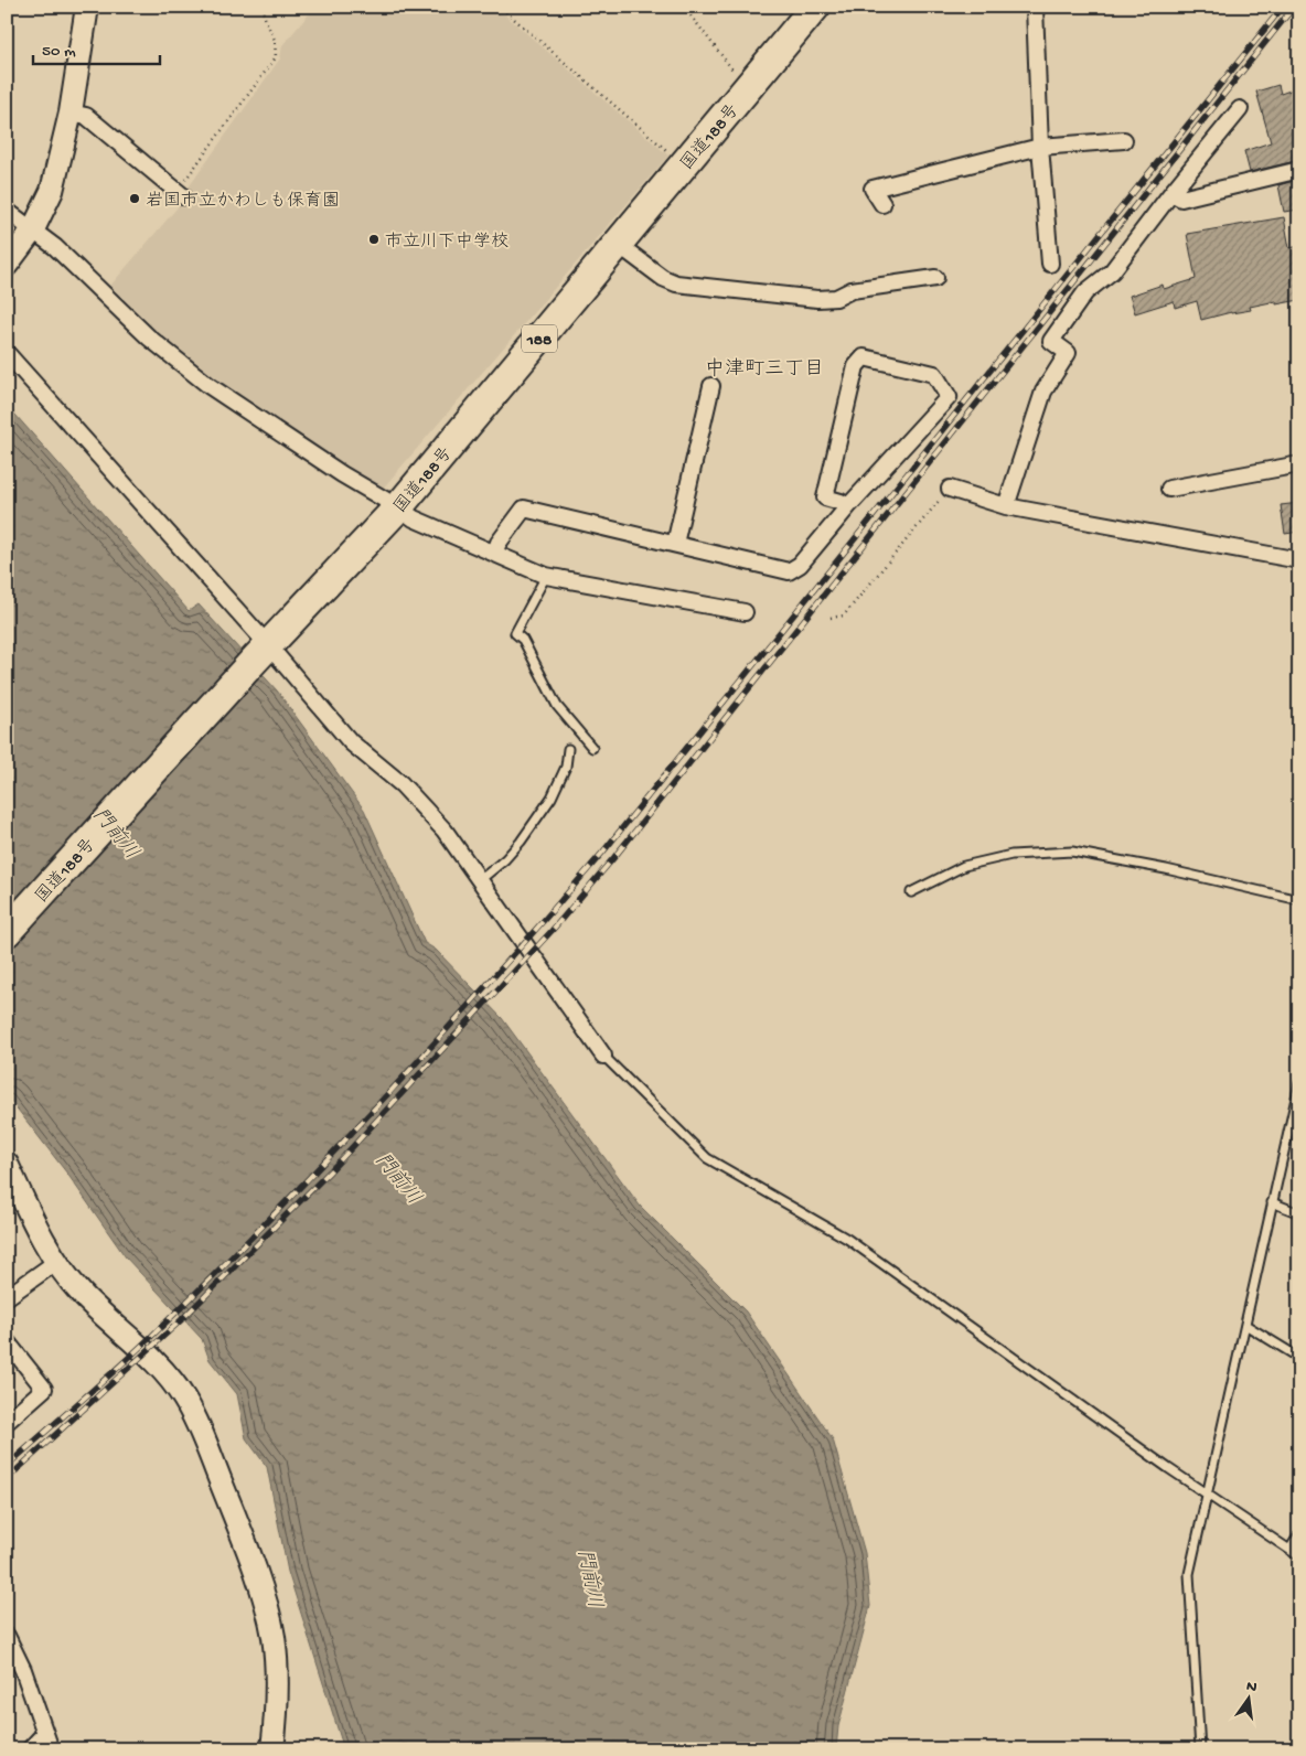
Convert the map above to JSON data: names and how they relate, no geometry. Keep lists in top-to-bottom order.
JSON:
{
  "streets": {
    "highway": ["国道188号", "188"]
  },
  "districts": ["中津町三丁目"],
  "water": ["門前川"],
  "places": ["岩国市立かわしも保育園", "市立川下中学校"],
  "scale_bar": "50 m",
  "north": "top"
}
